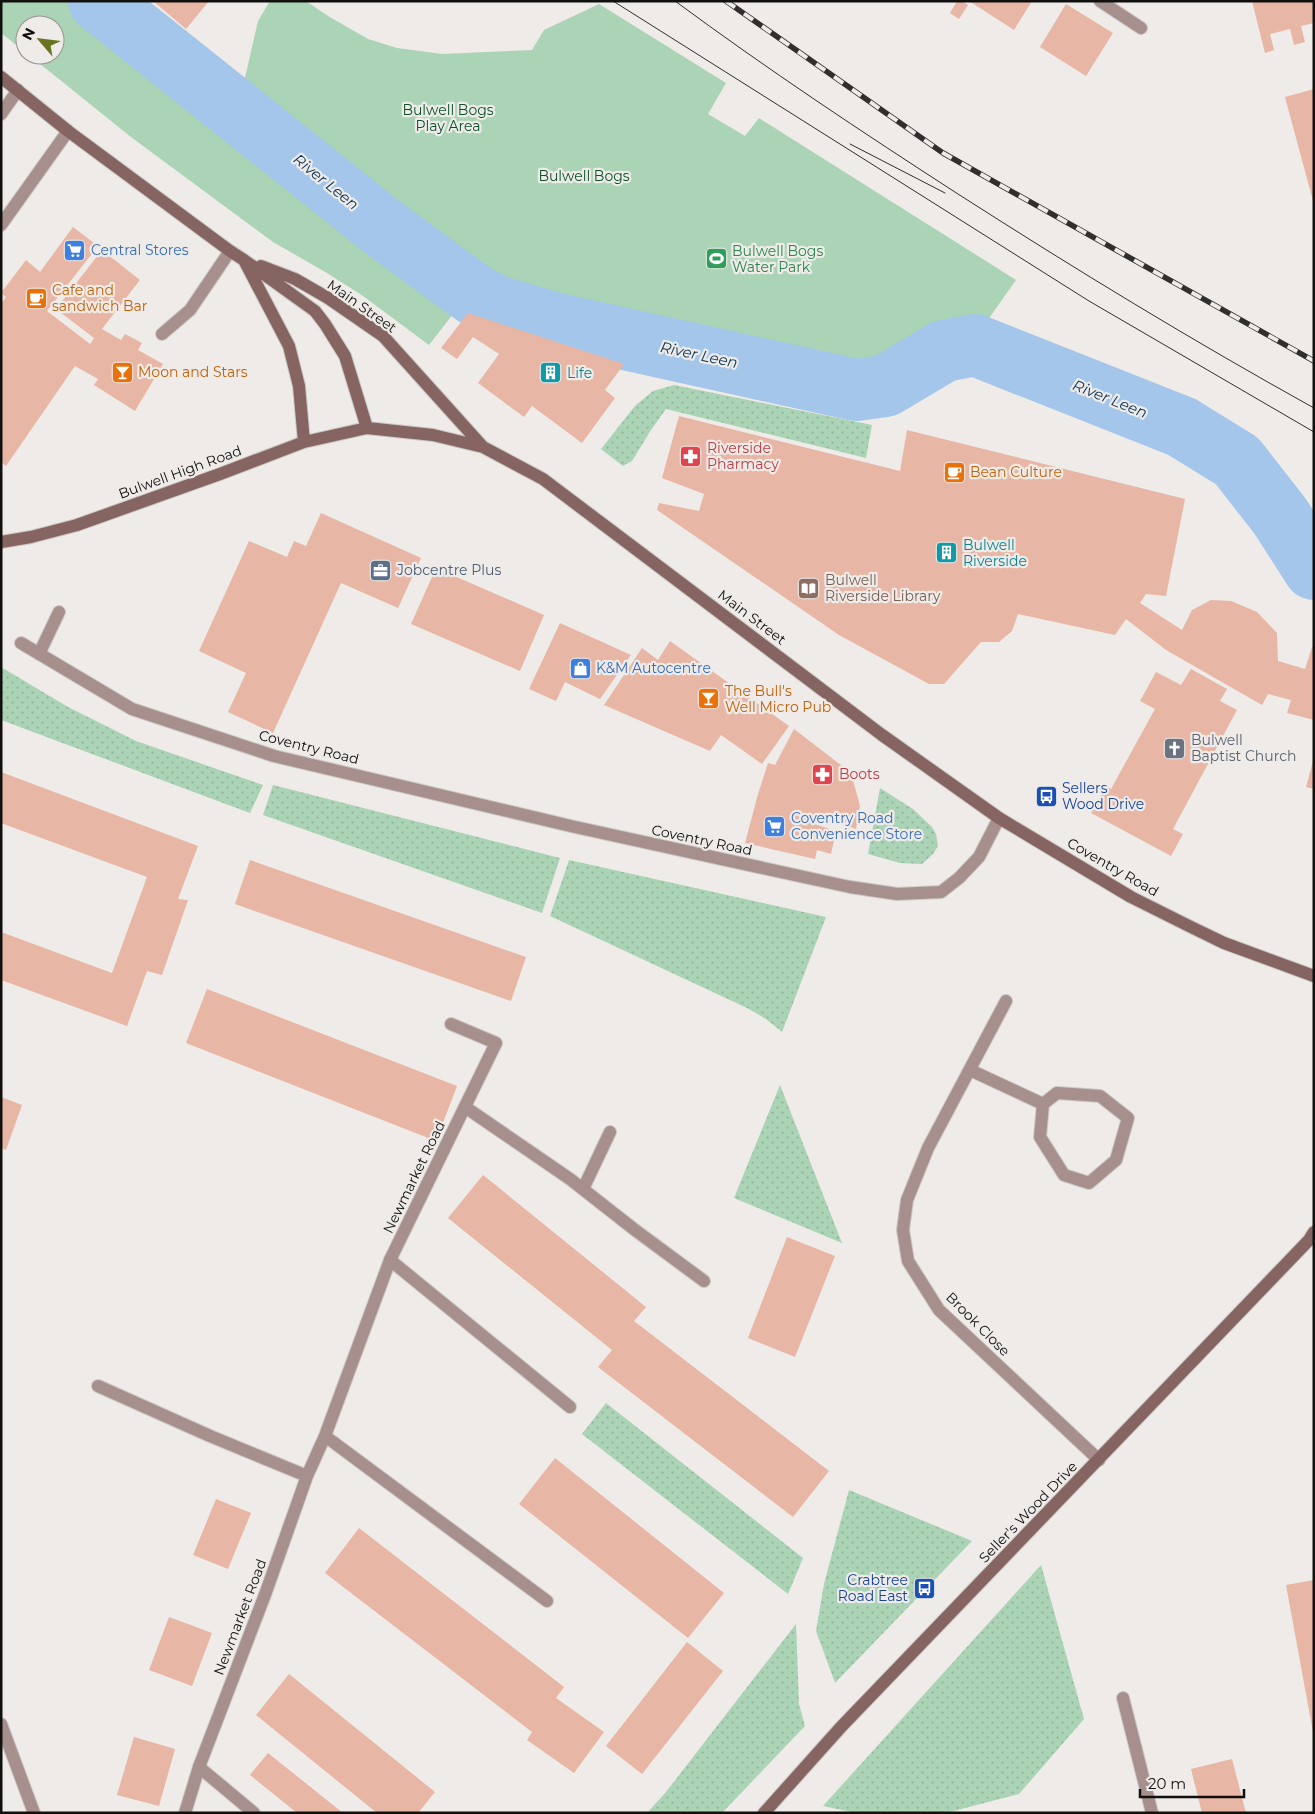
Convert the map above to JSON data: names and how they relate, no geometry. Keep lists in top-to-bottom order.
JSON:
{
  "streets": {
    "street": [
      "Main Street",
      "Bulwell High Road",
      "Coventry Road",
      "Newmarket Road",
      "Brook Close",
      "Seller's Wood Drive"
    ]
  },
  "crossings": [
    ["Main Street", "Bulwell High Road"],
    ["Main Street", "Coventry Road"],
    ["Brook Close", "Seller's Wood Drive"]
  ],
  "water": ["River Leen"],
  "parks": ["Bulwell Bogs Play Area", "Bulwell Bogs"],
  "places": {
    "supermarket": ["Central Stores", "Coventry Road Convenience Store"],
    "sports": ["Bulwell Bogs Water Park"],
    "cafe": ["Cafe and sandwich Bar", "Bean Culture"],
    "bar": ["Moon and Stars", "The Bull's Well Micro Pub"],
    "building": ["Life", "Bulwell Riverside"],
    "pharmacy": ["Riverside Pharmacy", "Boots"],
    "office": ["Jobcentre Plus"],
    "library": ["Bulwell Riverside Library"],
    "shop": ["K&M Autocentre"],
    "church": ["Bulwell Baptist Church"],
    "bus stop": ["Sellers Wood Drive", "Crabtree Road East"]
  },
  "scale_bar": "20 m",
  "north": "top left"
}
